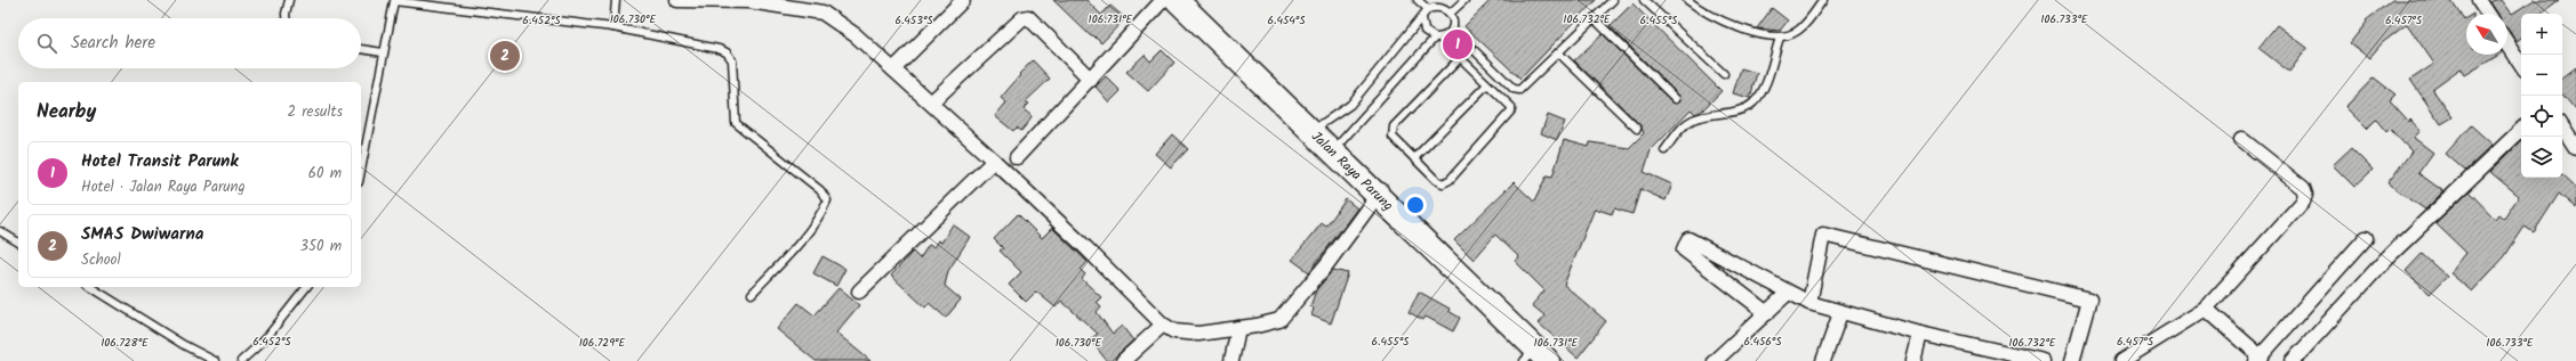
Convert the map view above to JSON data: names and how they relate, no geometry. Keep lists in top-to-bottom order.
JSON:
{
  "streets": {
    "highway": ["Jalan Raya Parung"]
  },
  "north": "top left",
  "page": {
    "map_buttons": ["+", "−"],
    "search": "Search here",
    "pins": ["1", "2"],
    "heading": ["Nearby", "2 results"],
    "list": [
      {
        "mark": "1",
        "name": "Hotel Transit Parunk",
        "note": "Hotel · Jalan Raya Parung",
        "value": "60 m"
      },
      {
        "mark": "2",
        "name": "SMAS Dwiwarna",
        "note": "School",
        "value": "350 m"
      }
    ]
  },
  "coordinates": [
    "106.730°E",
    "106.732°E",
    "106.733°E",
    "106.731°E",
    "6.457°S",
    "6.452°S",
    "6.453°S",
    "6.454°S",
    "6.455°S",
    "6.456°S",
    "106.728°E",
    "106.729°E"
  ]
}
